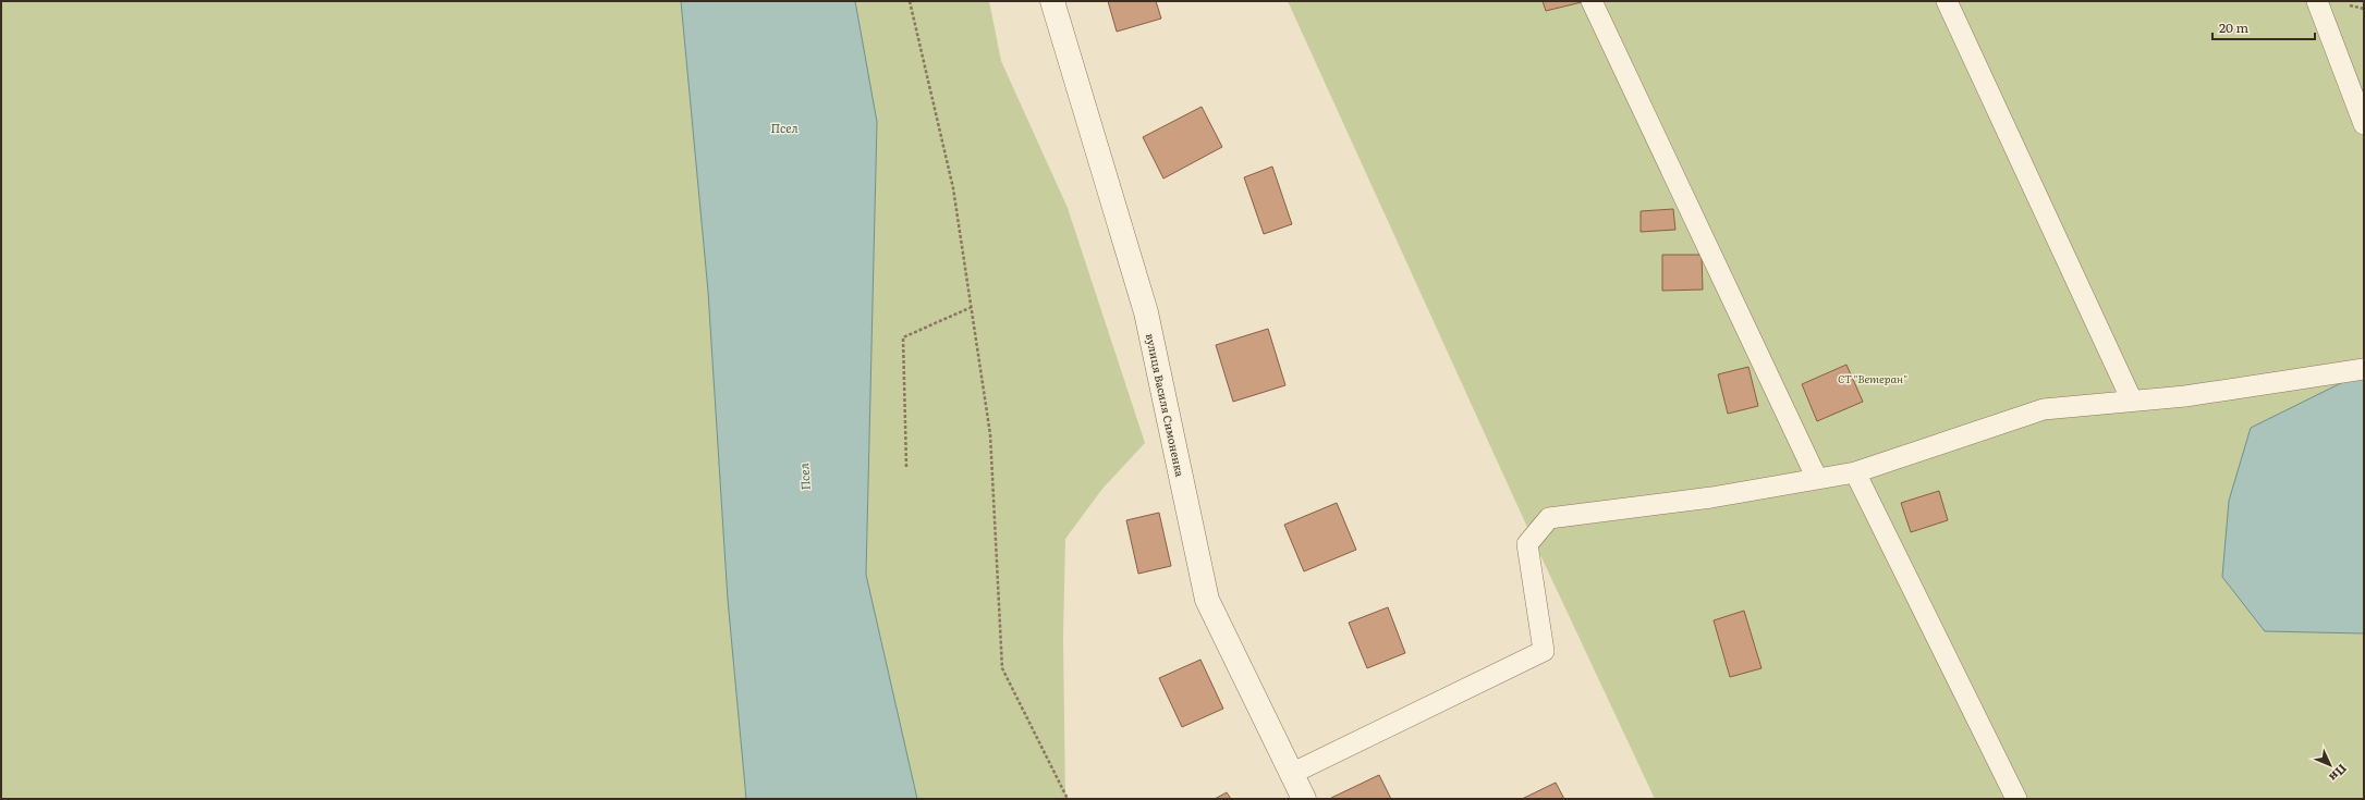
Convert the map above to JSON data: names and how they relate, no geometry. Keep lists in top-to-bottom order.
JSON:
{
  "streets": {
    "street": ["вулиця Василя Симоненка"]
  },
  "water": ["Псел"],
  "parks": ["СТ \"Ветеран\""],
  "scale_bar": "20 m",
  "north": "bottom right"
}
